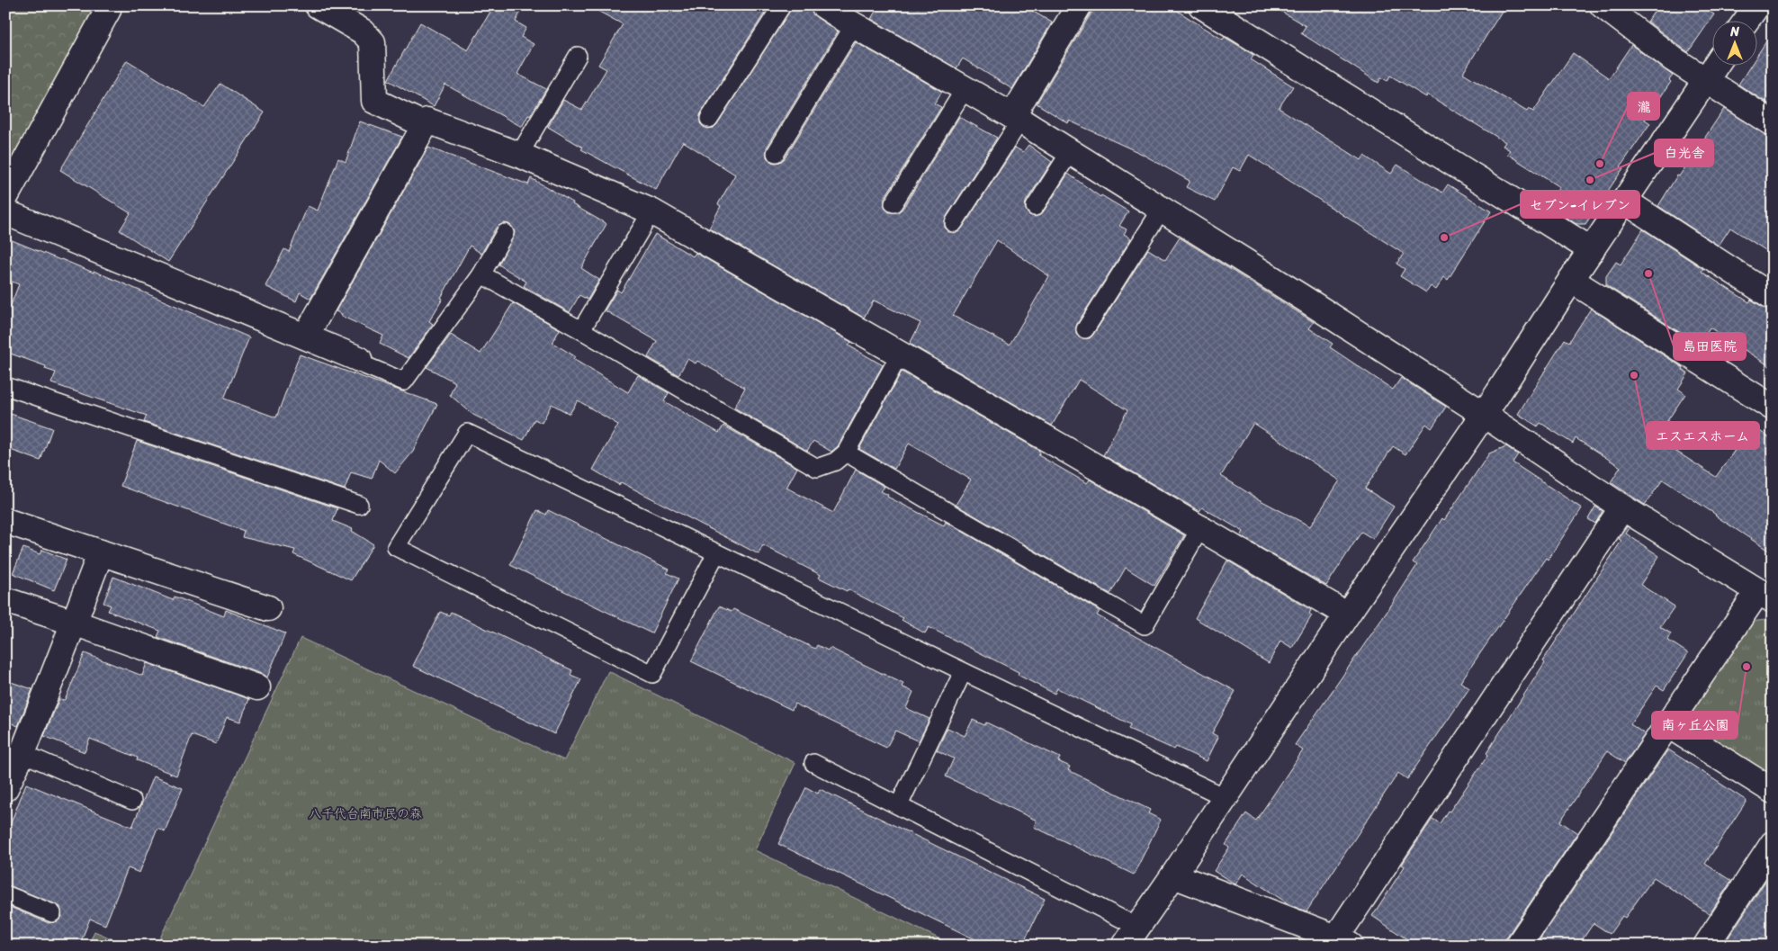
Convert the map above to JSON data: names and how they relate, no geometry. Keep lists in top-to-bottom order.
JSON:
{
  "parks": ["八千代台南市民の森"],
  "places": [
    "瀧",
    "白光舎",
    "セブン-イレブン",
    "島田医院",
    "エスエスホーム",
    "南ヶ丘公園"
  ],
  "north": "top"
}
